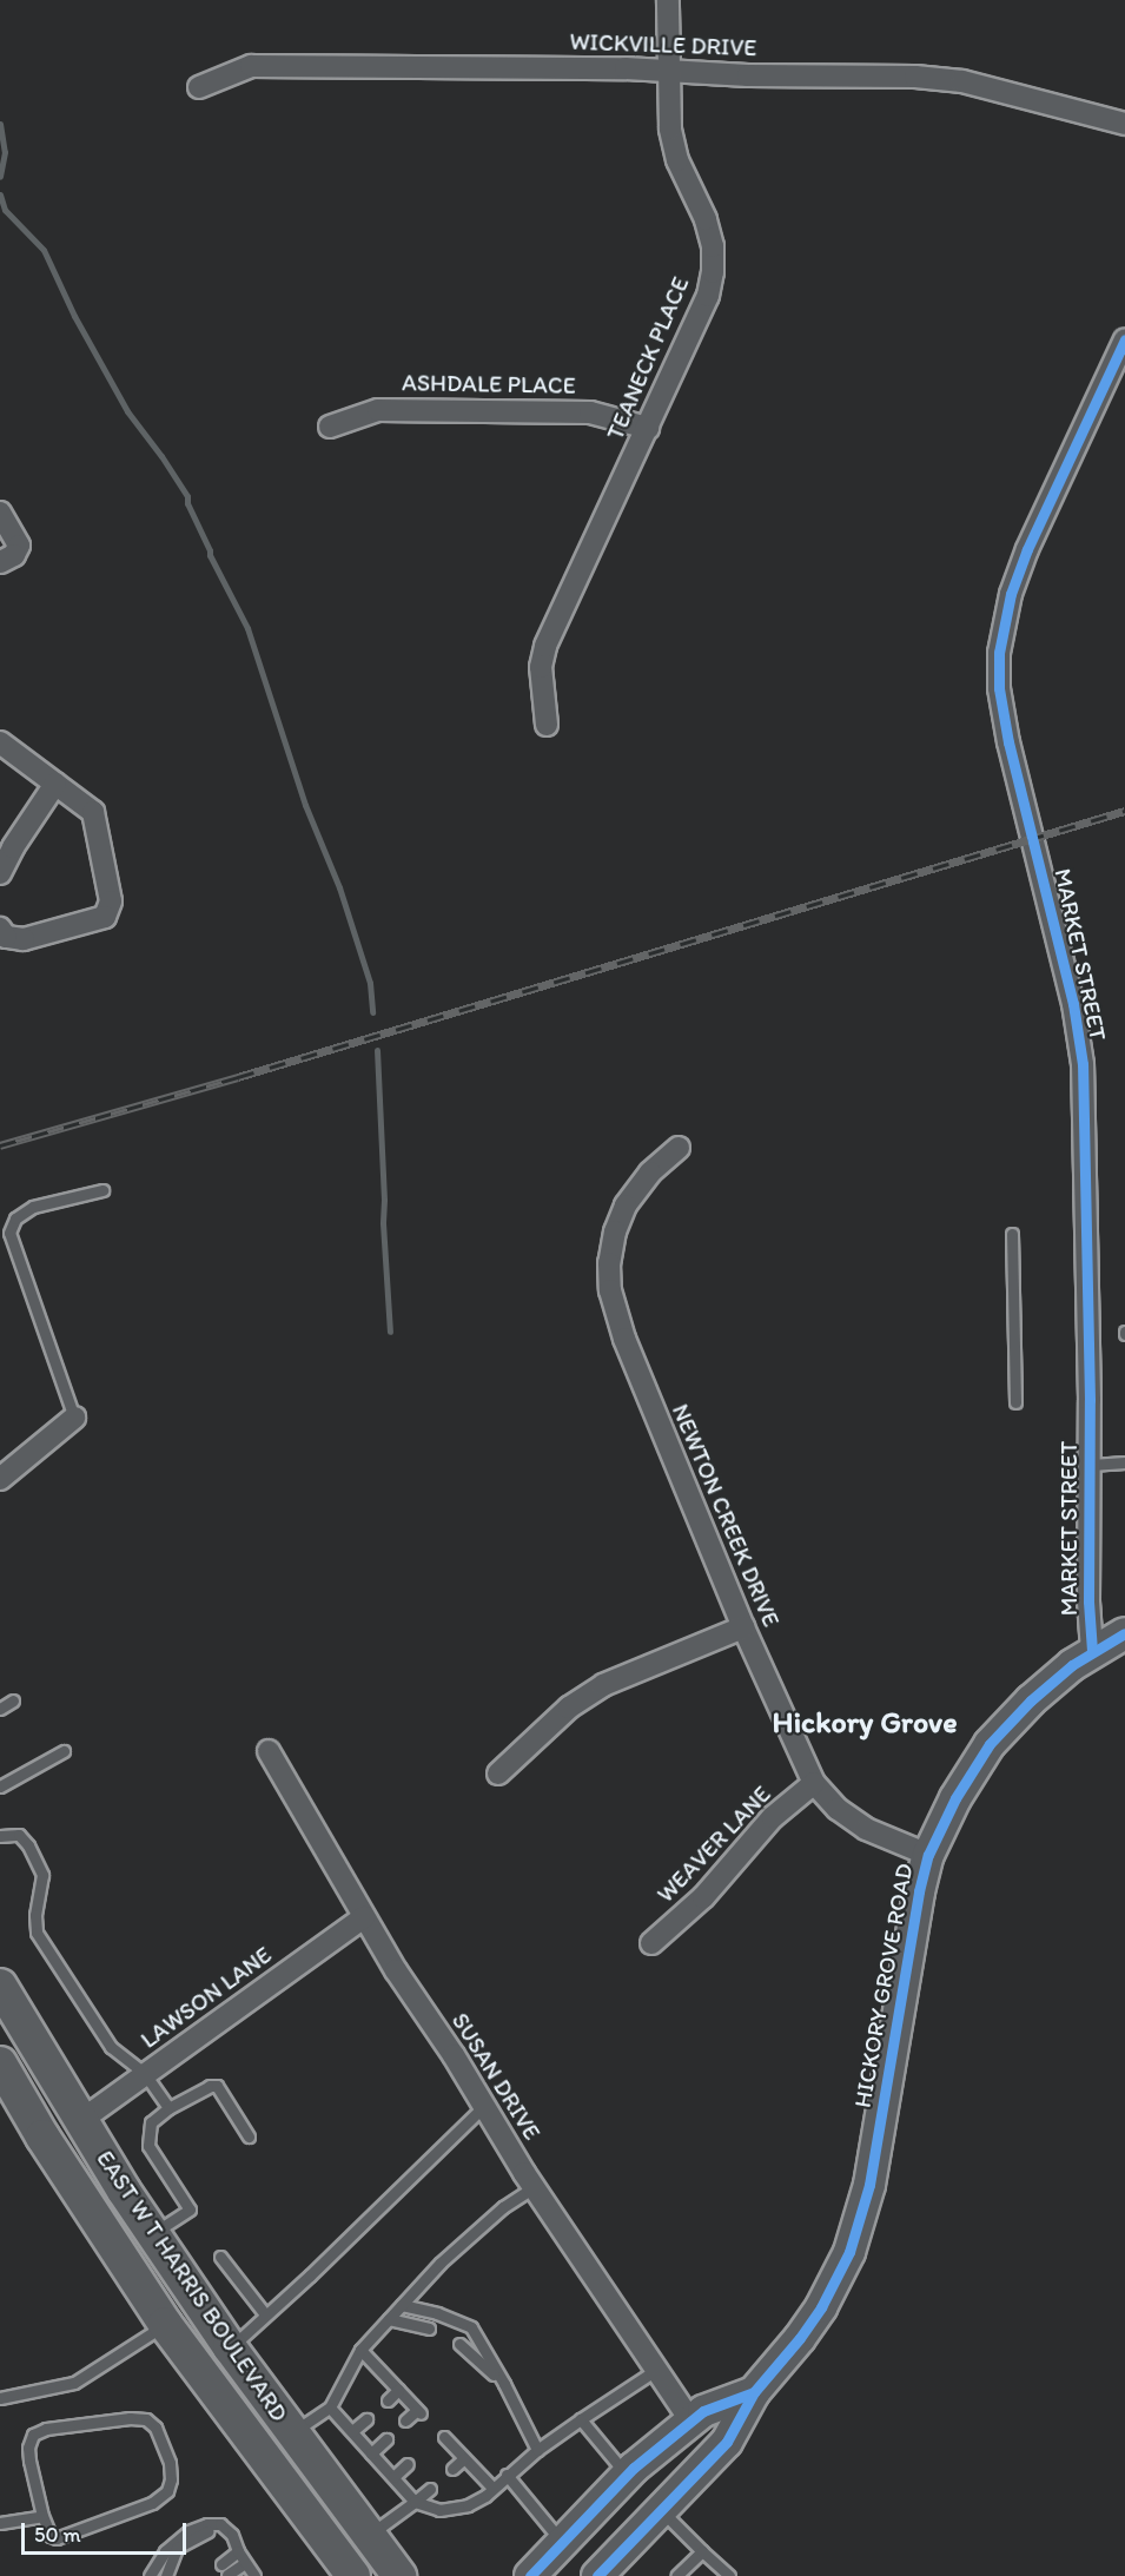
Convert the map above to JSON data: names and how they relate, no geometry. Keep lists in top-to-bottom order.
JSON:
{
  "streets": {
    "main road": ["EAST W T HARRIS BOULEVARD"],
    "street": [
      "WICKVILLE DRIVE",
      "TEANECK PLACE",
      "ASHDALE PLACE",
      "MARKET STREET",
      "NEWTON CREEK DRIVE",
      "WEAVER LANE",
      "HICKORY GROVE ROAD",
      "LAWSON LANE",
      "SUSAN DRIVE"
    ]
  },
  "crossings": [
    ["WICKVILLE DRIVE", "TEANECK PLACE"],
    ["TEANECK PLACE", "ASHDALE PLACE"],
    ["MARKET STREET", "HICKORY GROVE ROAD"],
    ["NEWTON CREEK DRIVE", "WEAVER LANE"],
    ["NEWTON CREEK DRIVE", "HICKORY GROVE ROAD"],
    ["HICKORY GROVE ROAD", "SUSAN DRIVE"],
    ["LAWSON LANE", "SUSAN DRIVE"],
    ["LAWSON LANE", "EAST W T HARRIS BOULEVARD"]
  ],
  "districts": ["Hickory Grove"],
  "scale_bar": "50 m"
}
